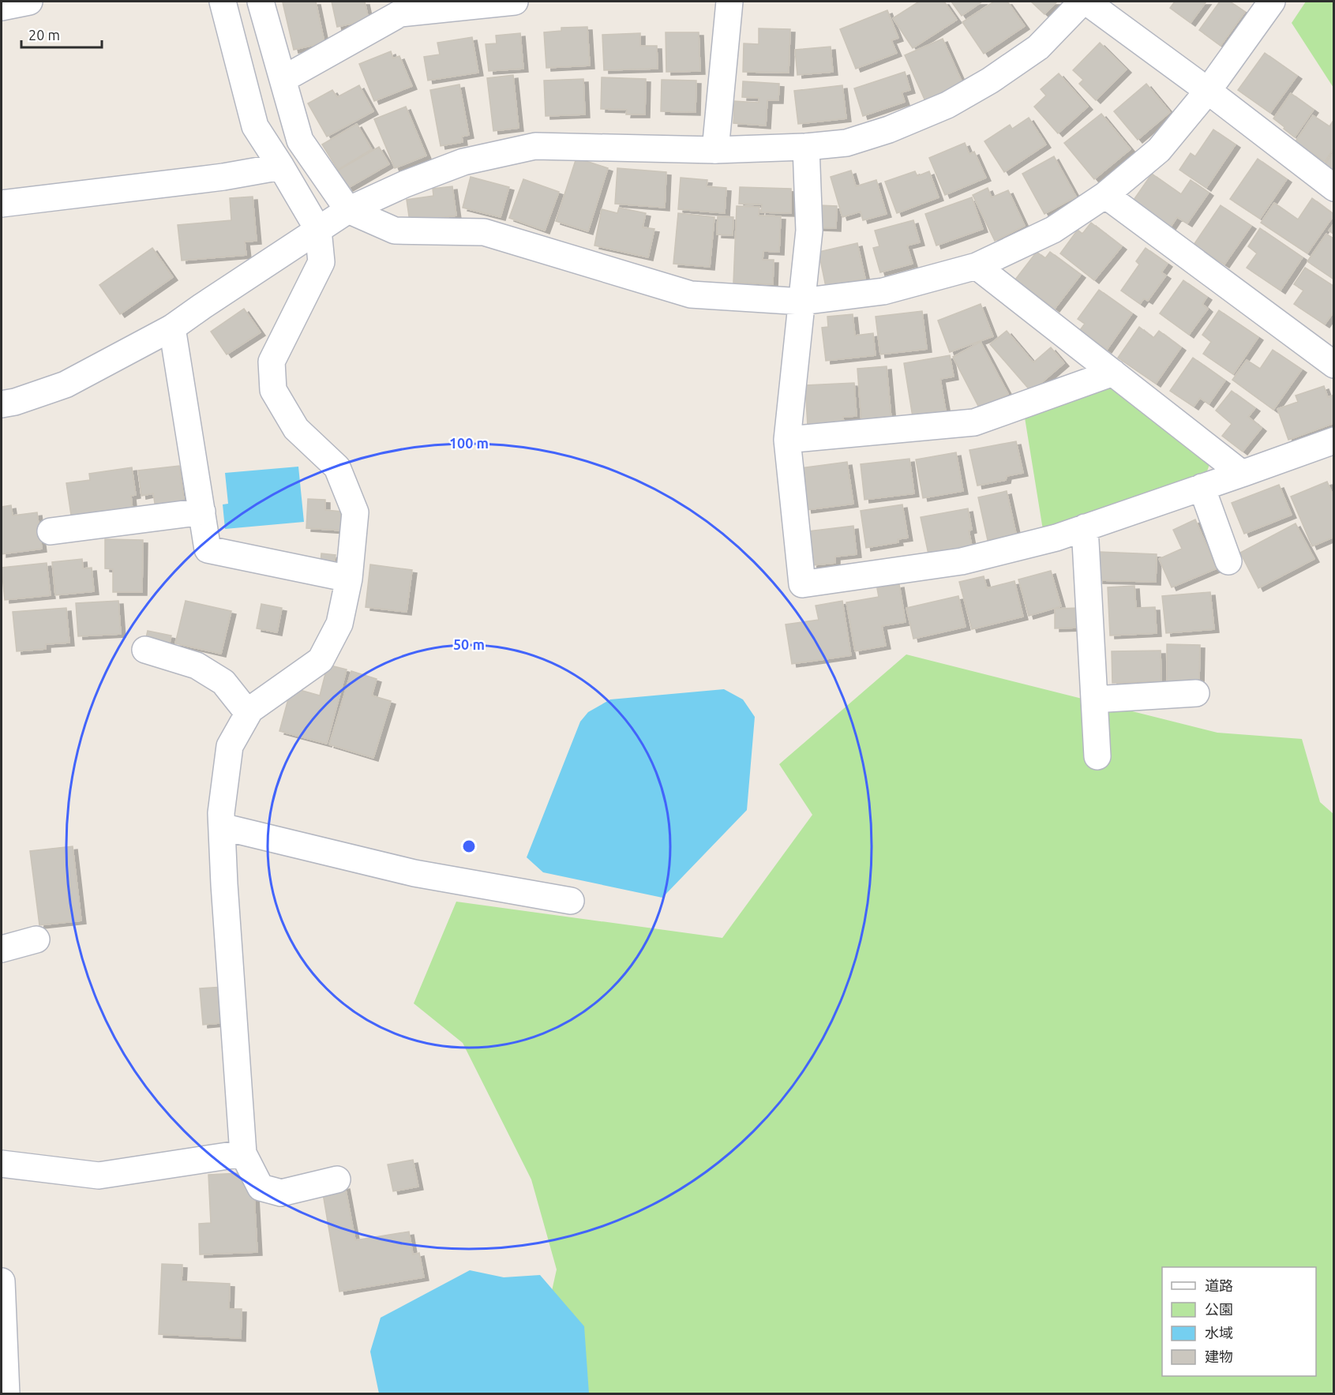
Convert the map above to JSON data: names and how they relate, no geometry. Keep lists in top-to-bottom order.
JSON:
{
  "legend": [
    "道路",
    "公園",
    "水域",
    "建物"
  ],
  "scale_bar": "20 m",
  "rings": ["100 m", "50 m"]
}
